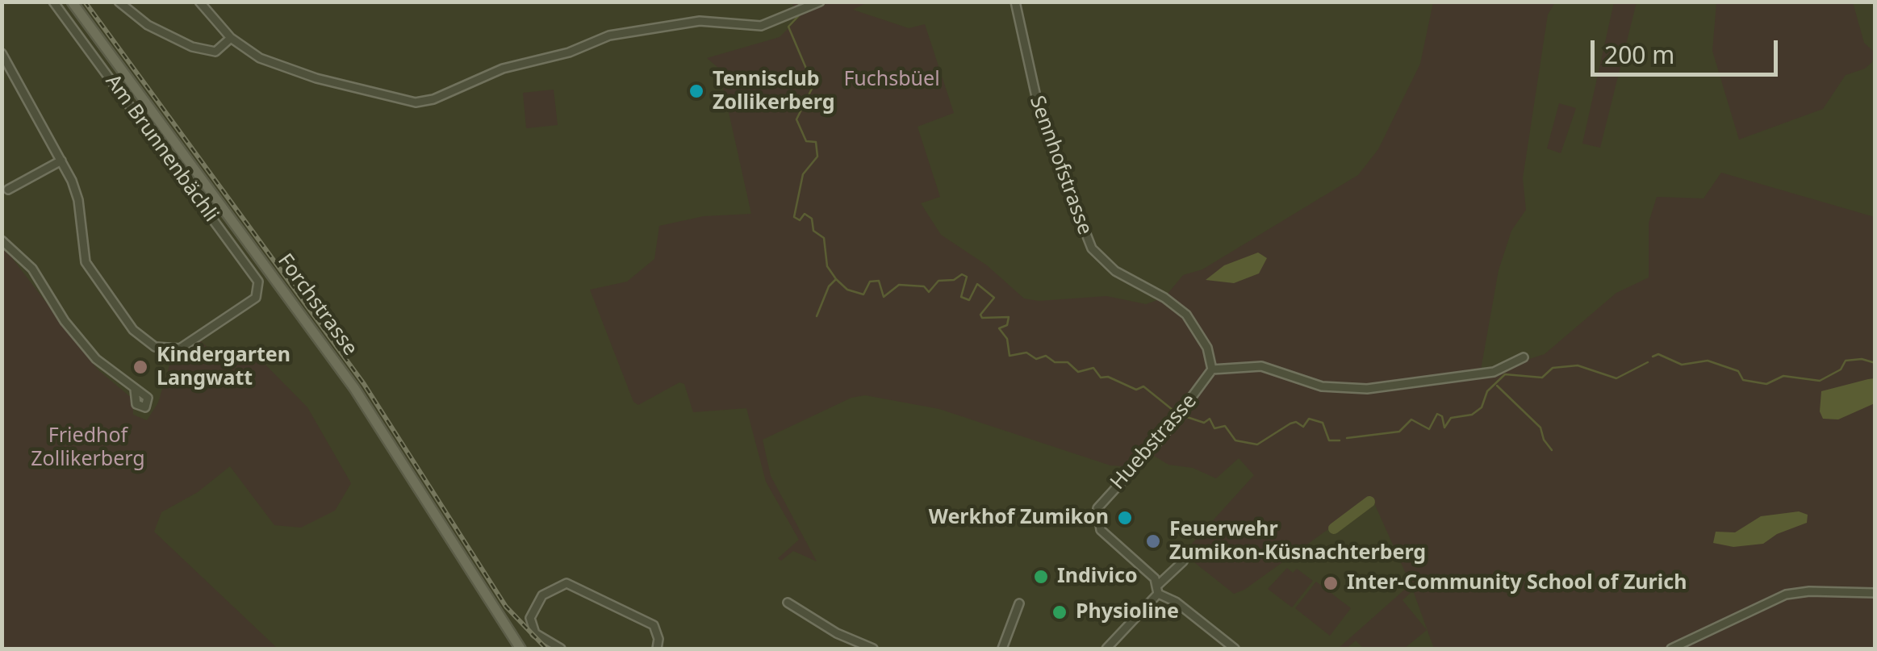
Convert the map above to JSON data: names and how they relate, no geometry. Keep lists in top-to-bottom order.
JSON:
{
  "streets": {
    "main road": ["Forchstrasse"],
    "street": ["Am Brunnenbächli", "Sennhofstrasse", "Huebstrasse"]
  },
  "crossings": [
    ["Sennhofstrasse", "Huebstrasse"]
  ],
  "parks": ["Fuchsbüel", "Friedhof Zollikerberg"],
  "places": [
    "Tennisclub Zollikerberg",
    "Kindergarten Langwatt",
    "Werkhof Zumikon",
    "Feuerwehr Zumikon-Küsnachterberg",
    "Indivico",
    "Inter-Community School of Zurich",
    "Physioline"
  ],
  "scale_bar": "200 m"
}
